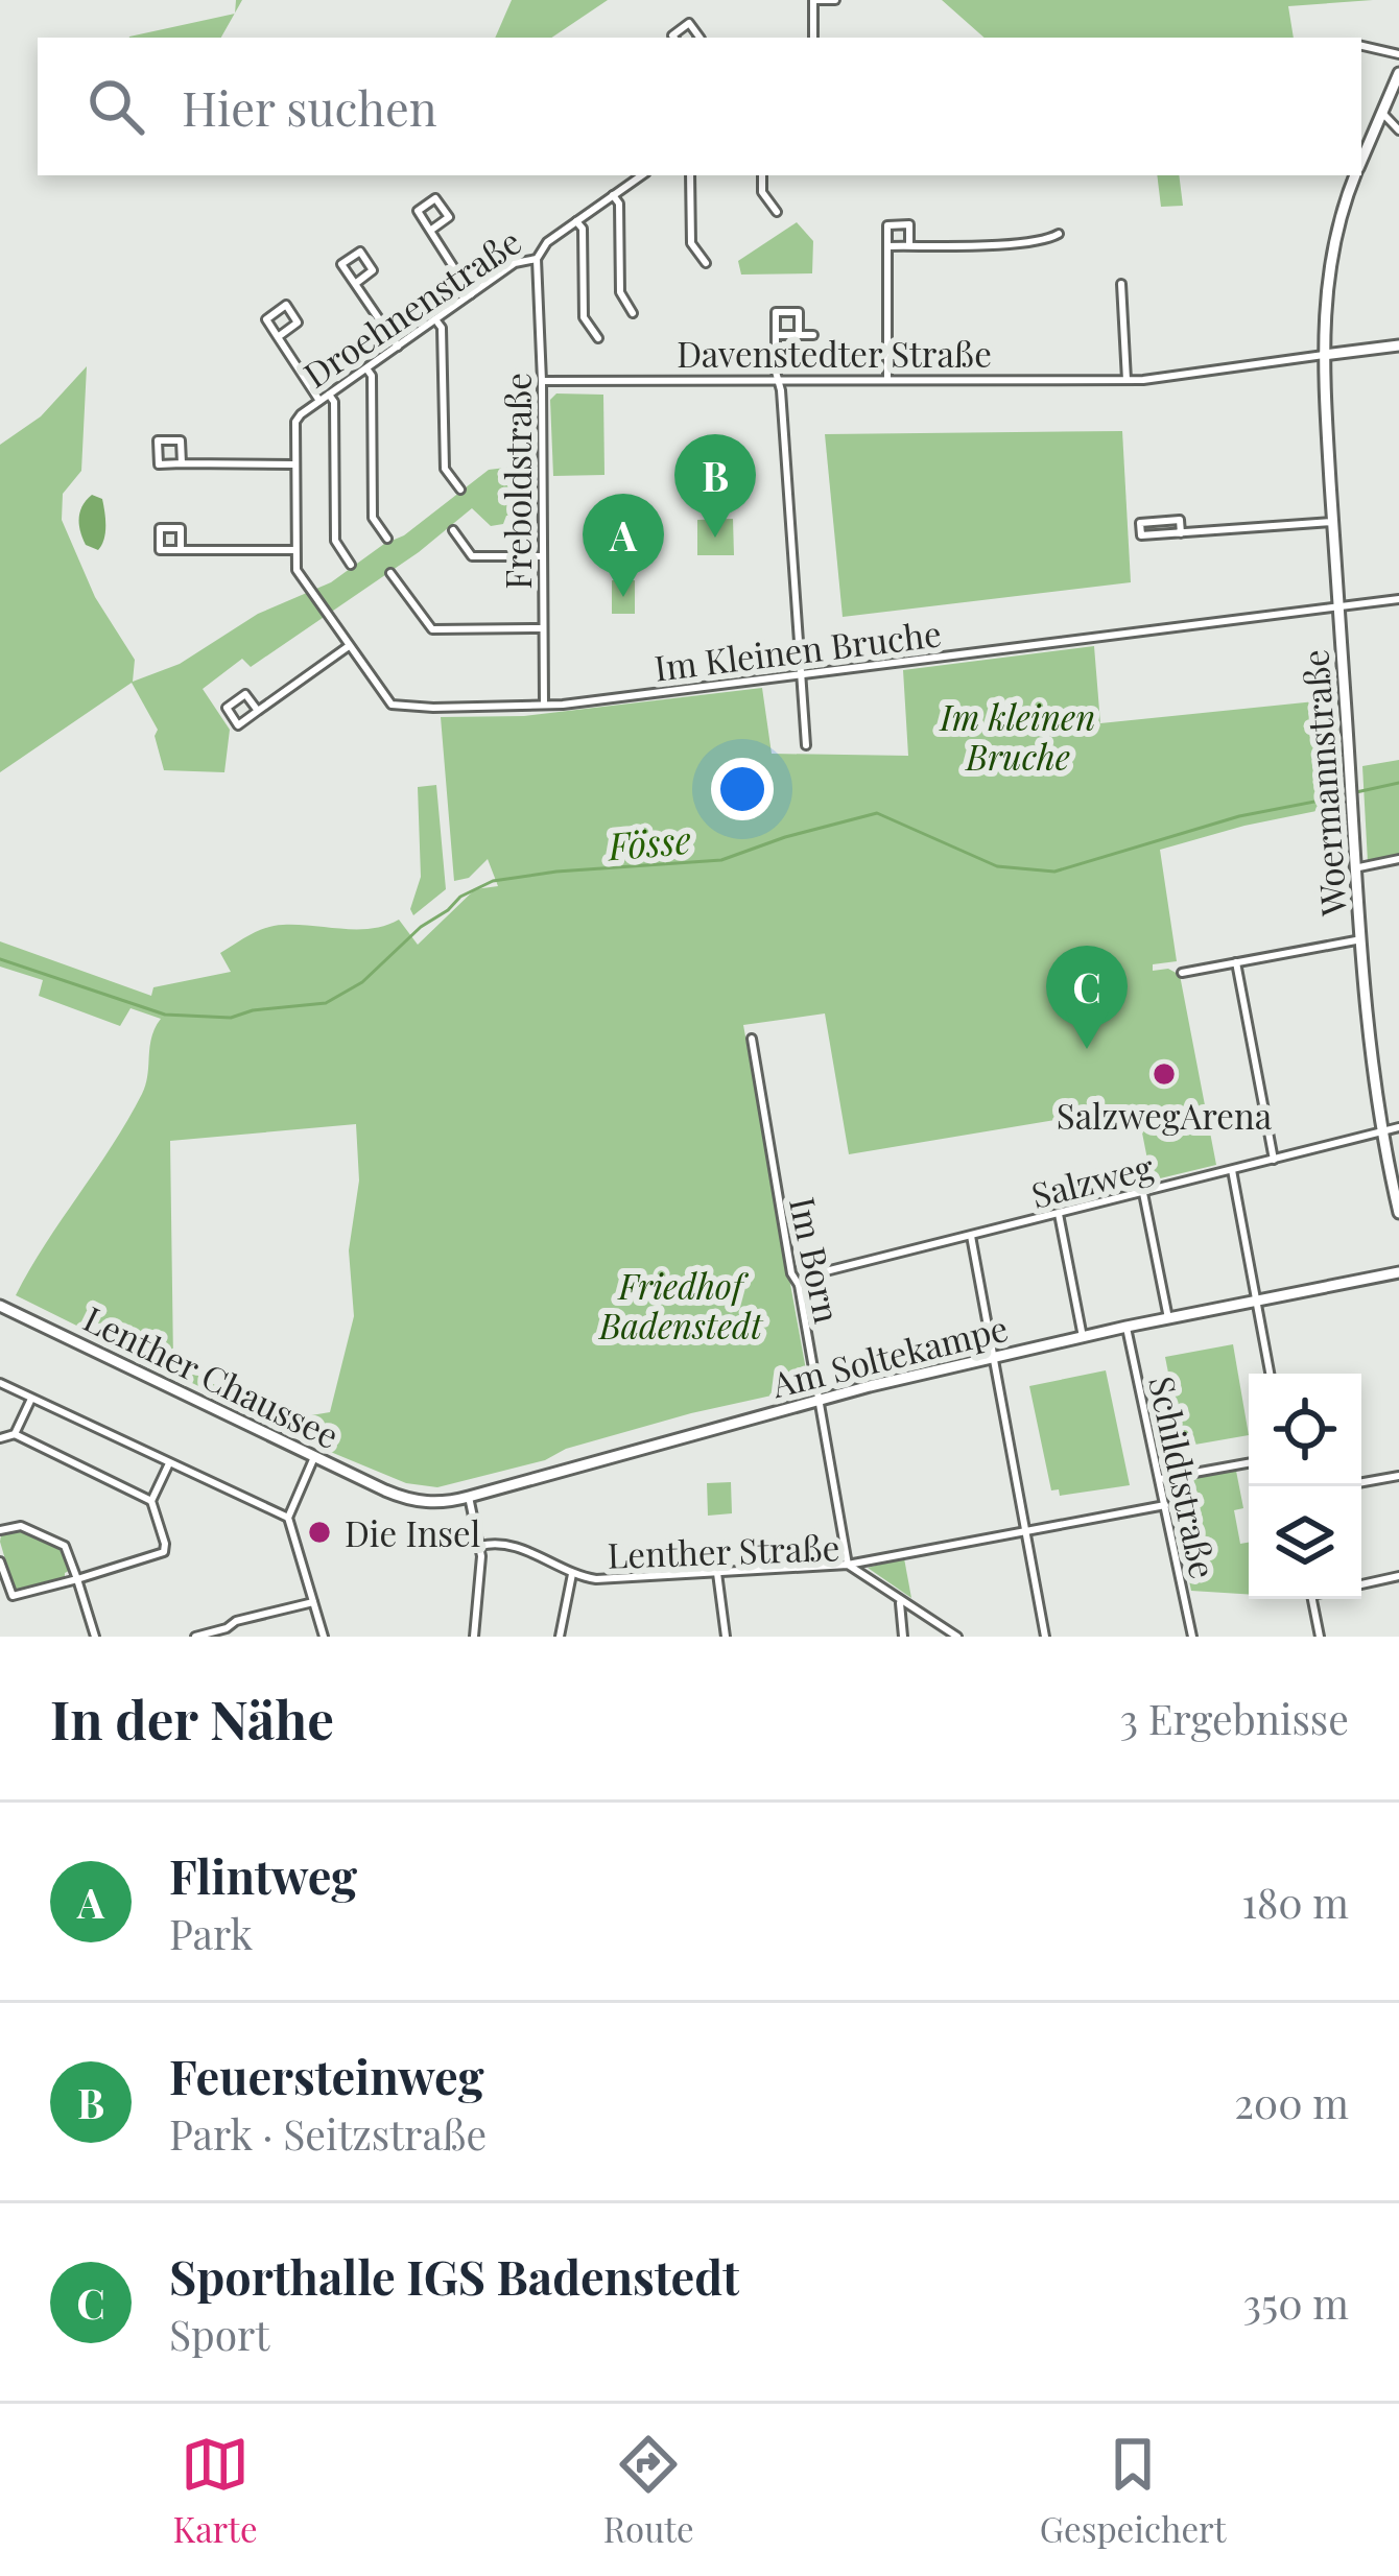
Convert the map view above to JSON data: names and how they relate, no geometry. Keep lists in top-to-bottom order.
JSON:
{
  "streets": {
    "street": [
      "Droehnenstraße",
      "Davenstedter Straße",
      "Freboldstraße",
      "Im Kleinen Bruche",
      "Woermannstraße",
      "Salzweg",
      "Im Born",
      "Am Soltekampe",
      "Lenther Chaussee",
      "Schildtstraße",
      "Lenther Straße"
    ]
  },
  "crossings": [
    ["Droehnenstraße", "Freboldstraße"],
    ["Droehnenstraße", "Im Kleinen Bruche"],
    ["Davenstedter Straße", "Freboldstraße"],
    ["Davenstedter Straße", "Woermannstraße"],
    ["Freboldstraße", "Im Kleinen Bruche"],
    ["Im Kleinen Bruche", "Woermannstraße"],
    ["Woermannstraße", "Salzweg"],
    ["Salzweg", "Im Born"],
    ["Im Born", "Am Soltekampe"],
    ["Im Born", "Lenther Straße"],
    ["Am Soltekampe", "Lenther Chaussee"],
    ["Am Soltekampe", "Schildtstraße"]
  ],
  "water": ["Fösse"],
  "parks": ["Im kleinen Bruche", "Friedhof Badenstedt"],
  "places": ["SalzwegArena", "Die Insel"],
  "page": {
    "search": "Hier suchen",
    "pins": ["B", "A", "C"],
    "heading": ["In der Nähe", "3 Ergebnisse"],
    "list": [
      {
        "mark": "A",
        "name": "Flintweg",
        "note": "Park",
        "value": "180 m"
      },
      {
        "mark": "B",
        "name": "Feuersteinweg",
        "note": "Park · Seitzstraße",
        "value": "200 m"
      },
      {
        "mark": "C",
        "name": "Sporthalle IGS Badenstedt",
        "note": "Sport",
        "value": "350 m"
      }
    ],
    "nav": ["Karte", "Route", "Gespeichert"]
  }
}
